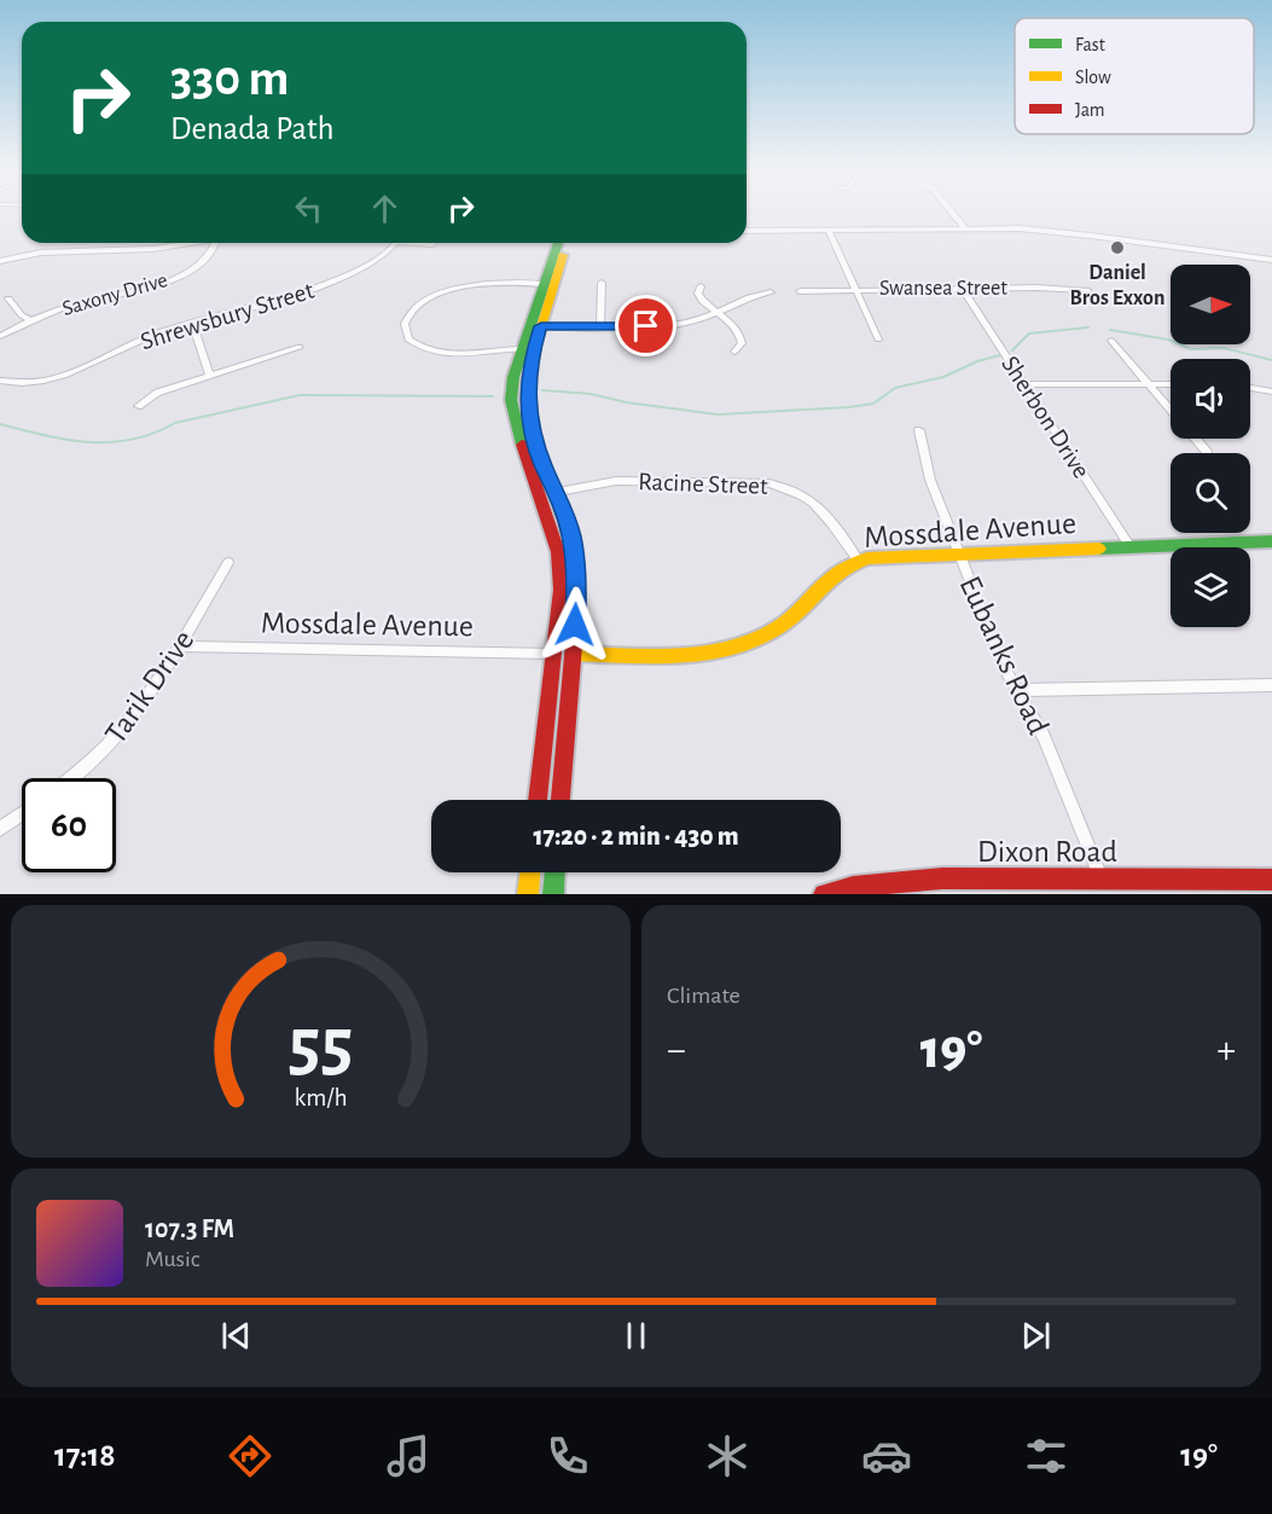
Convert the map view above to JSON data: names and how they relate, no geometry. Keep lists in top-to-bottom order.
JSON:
{
  "streets": {
    "main road": ["Mossdale Avenue", "Dixon Road"],
    "street": [
      "Swansea Street",
      "Saxony Drive",
      "Shrewsbury Street",
      "Sherbon Drive",
      "Racine Street",
      "Eubanks Road",
      "Tarik Drive"
    ]
  },
  "crossings": [
    ["Swansea Street", "Sherbon Drive"],
    ["Sherbon Drive", "Mossdale Avenue"],
    ["Racine Street", "Mossdale Avenue"],
    ["Mossdale Avenue", "Eubanks Road"],
    ["Mossdale Avenue", "Tarik Drive"],
    ["Eubanks Road", "Dixon Road"]
  ],
  "places": ["Daniel Bros Exxon"],
  "legend": ["Fast", "Slow", "Jam"],
  "north": "right",
  "page": {
    "turn": ["330 m", "Denada Path"],
    "limit": "60",
    "trip": "17:20 · 2 min · 430 m",
    "tile": "Climate",
    "heat": ["−", "19°", "+"],
    "song": ["107.3 FM", "Music"],
    "tabs": ["17:18", "19°"],
    "gauge": ["55", "km/h"]
  }
}
